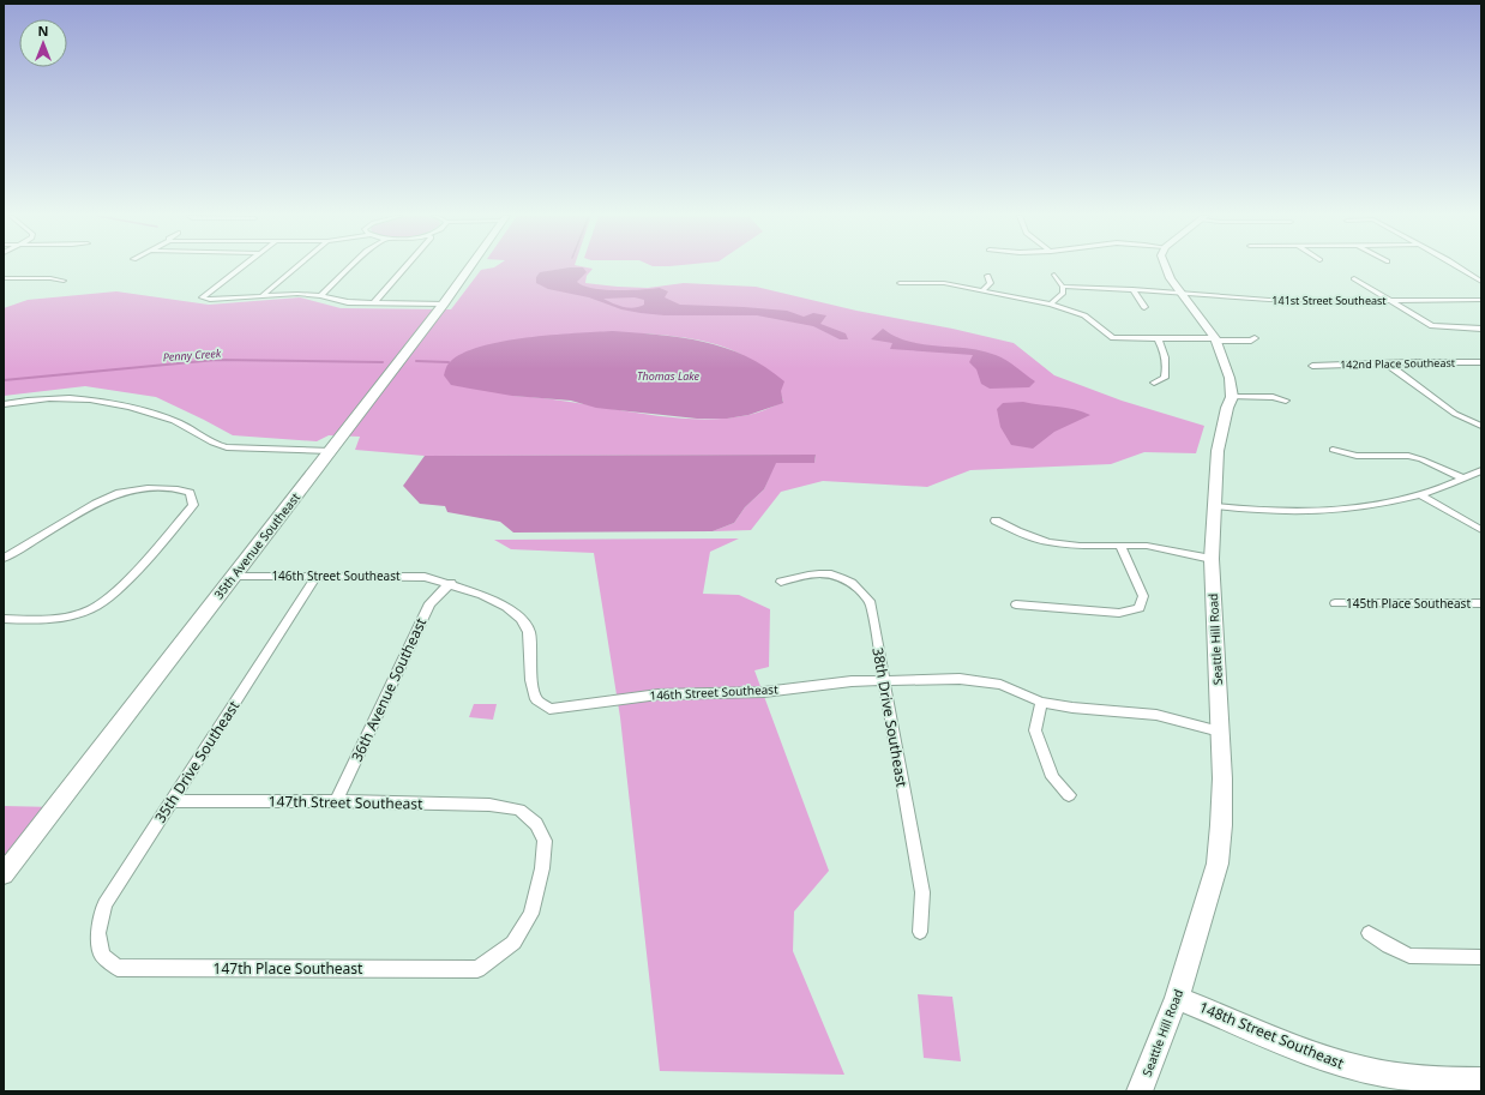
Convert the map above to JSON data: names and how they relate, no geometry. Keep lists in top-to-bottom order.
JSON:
{
  "streets": {
    "main road": ["35th Avenue Southeast", "Seattle Hill Road", "148th Street Southeast"],
    "street": [
      "141st Street Southeast",
      "142nd Place Southeast",
      "146th Street Southeast",
      "145th Place Southeast",
      "36th Avenue Southeast",
      "38th Drive Southeast",
      "35th Drive Southeast",
      "147th Street Southeast",
      "147th Place Southeast"
    ]
  },
  "crossings": [
    ["141st Street Southeast", "Seattle Hill Road"],
    ["35th Avenue Southeast", "146th Street Southeast"],
    ["146th Street Southeast", "Seattle Hill Road"],
    ["146th Street Southeast", "36th Avenue Southeast"],
    ["146th Street Southeast", "38th Drive Southeast"],
    ["146th Street Southeast", "35th Drive Southeast"],
    ["Seattle Hill Road", "148th Street Southeast"],
    ["36th Avenue Southeast", "147th Street Southeast"],
    ["35th Drive Southeast", "147th Street Southeast"],
    ["35th Drive Southeast", "147th Place Southeast"],
    ["147th Street Southeast", "147th Place Southeast"]
  ],
  "water": ["Penny Creek", "Thomas Lake"],
  "north": "top"
}
